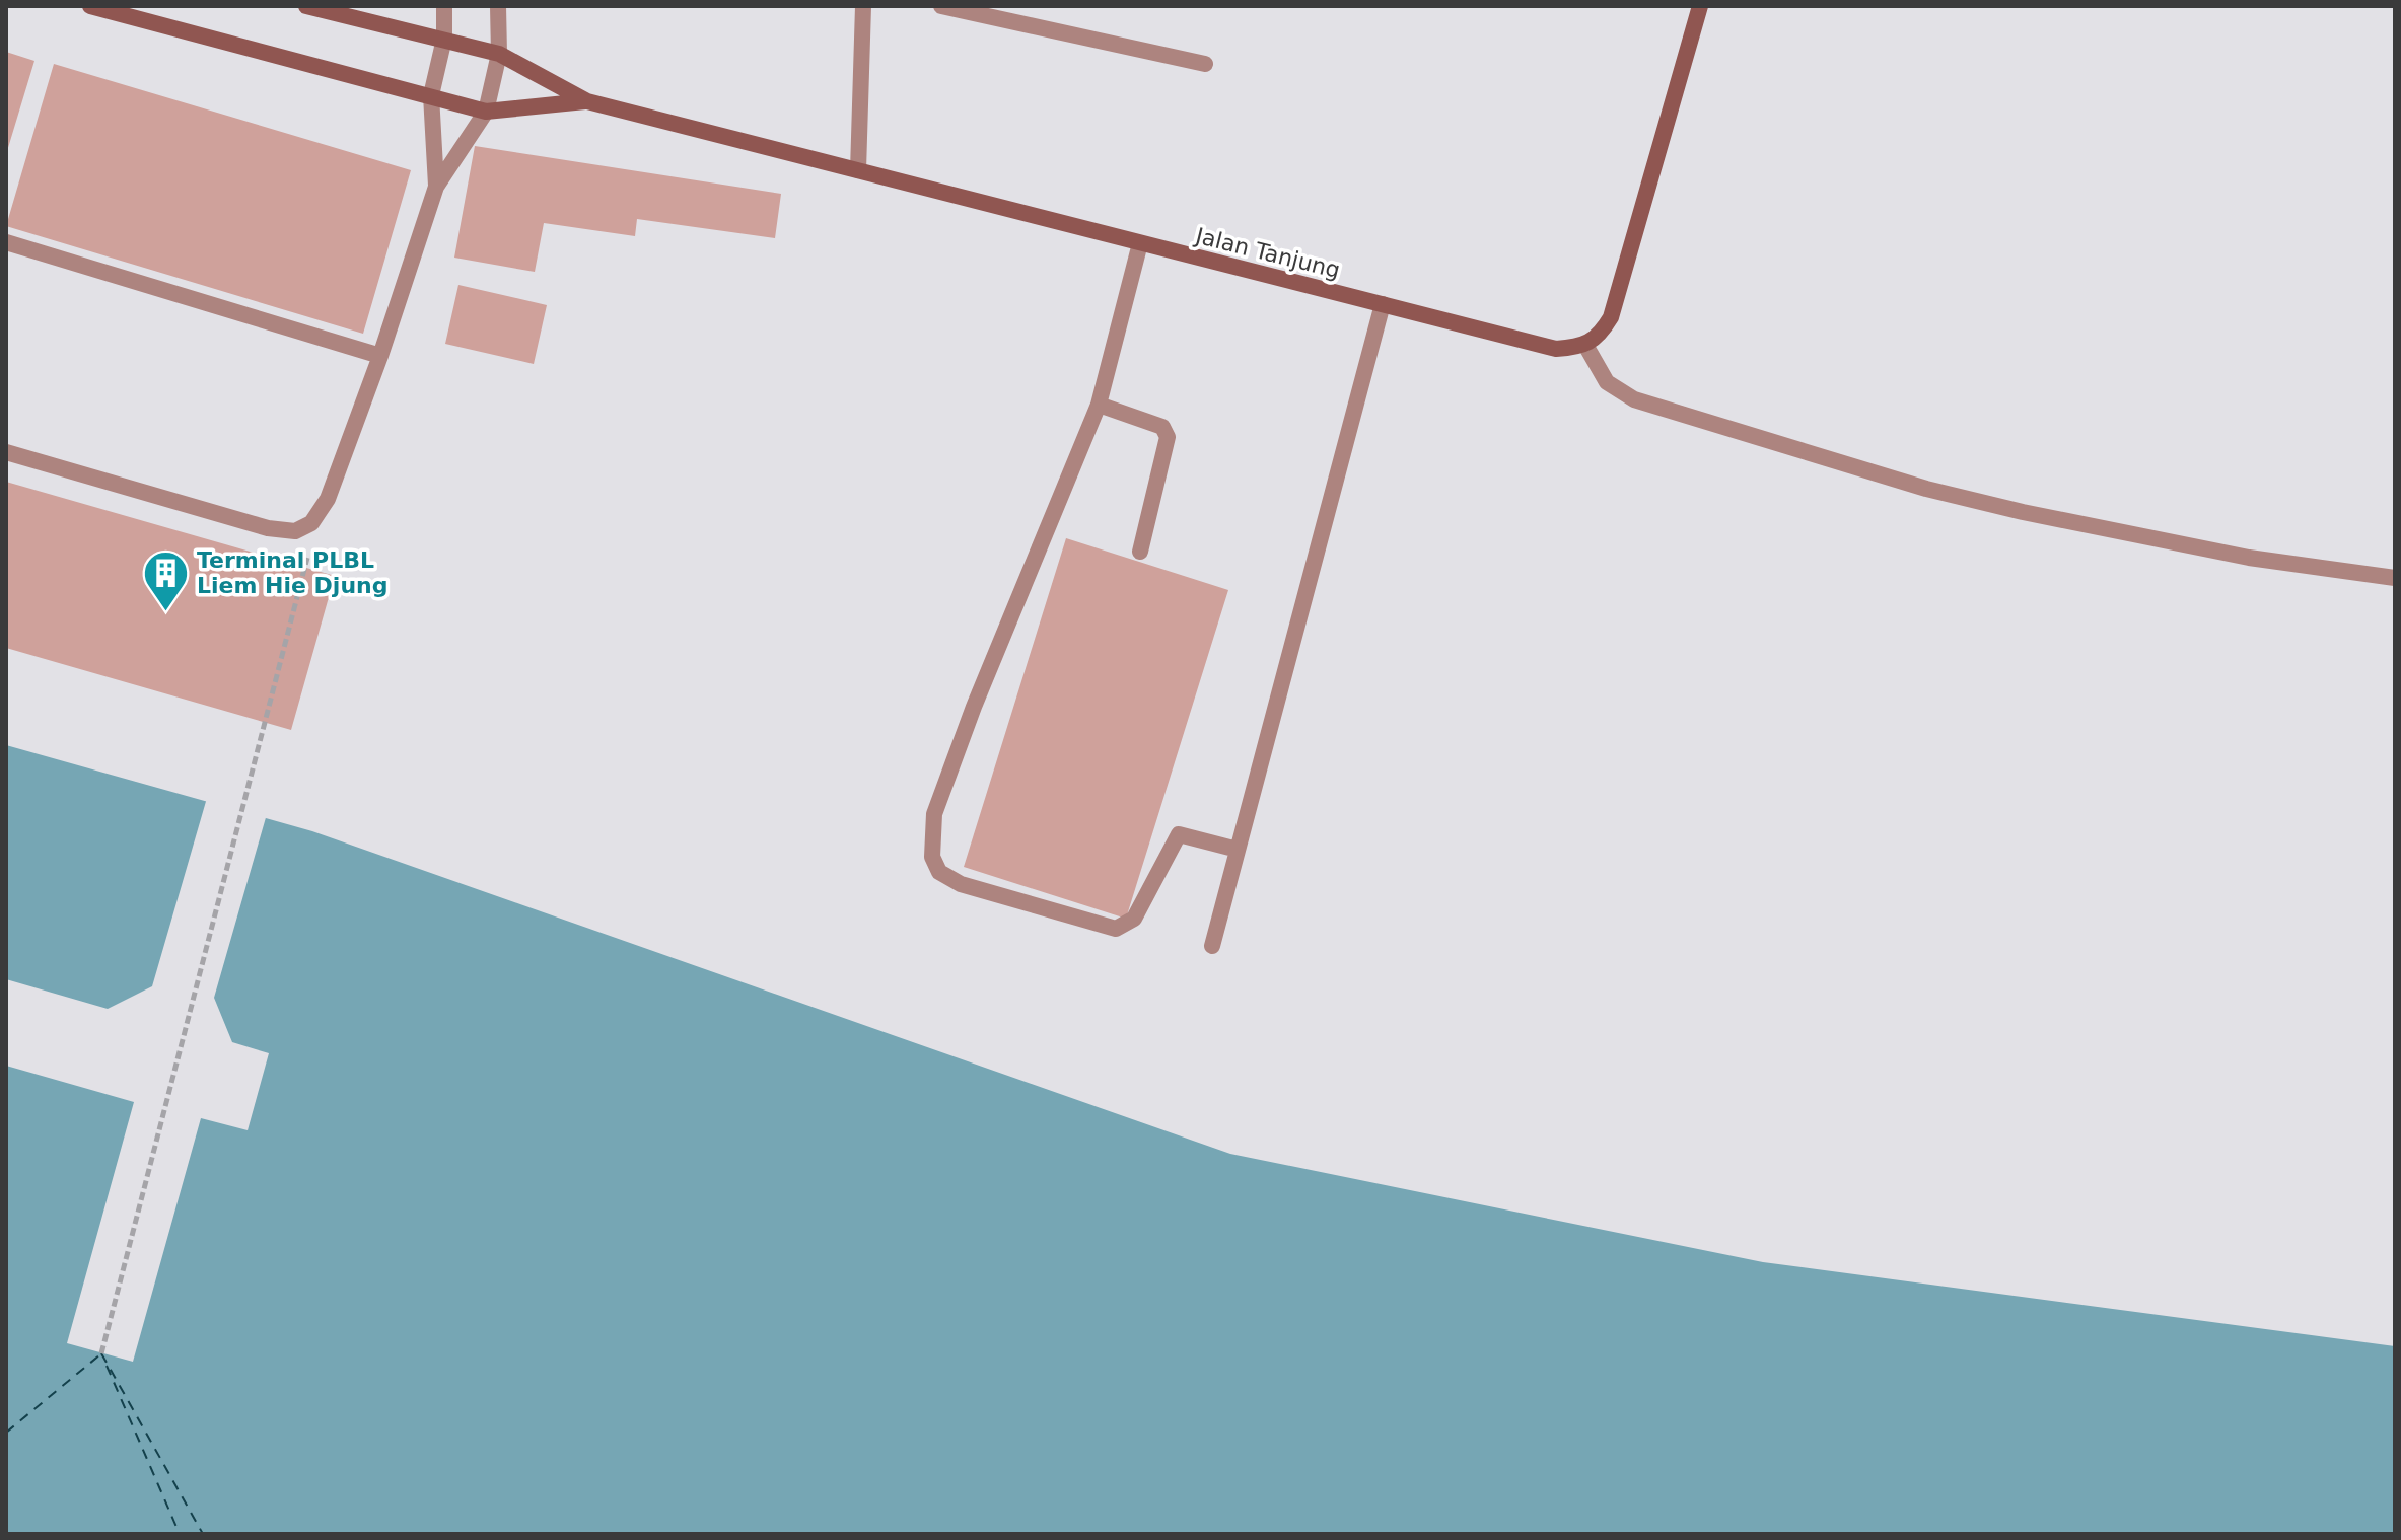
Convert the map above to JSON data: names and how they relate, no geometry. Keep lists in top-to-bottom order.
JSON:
{
  "streets": {
    "street": ["Jalan Tanjung"]
  },
  "places": {
    "building": ["Terminal PLBL Liem Hie Djung"]
  }
}
